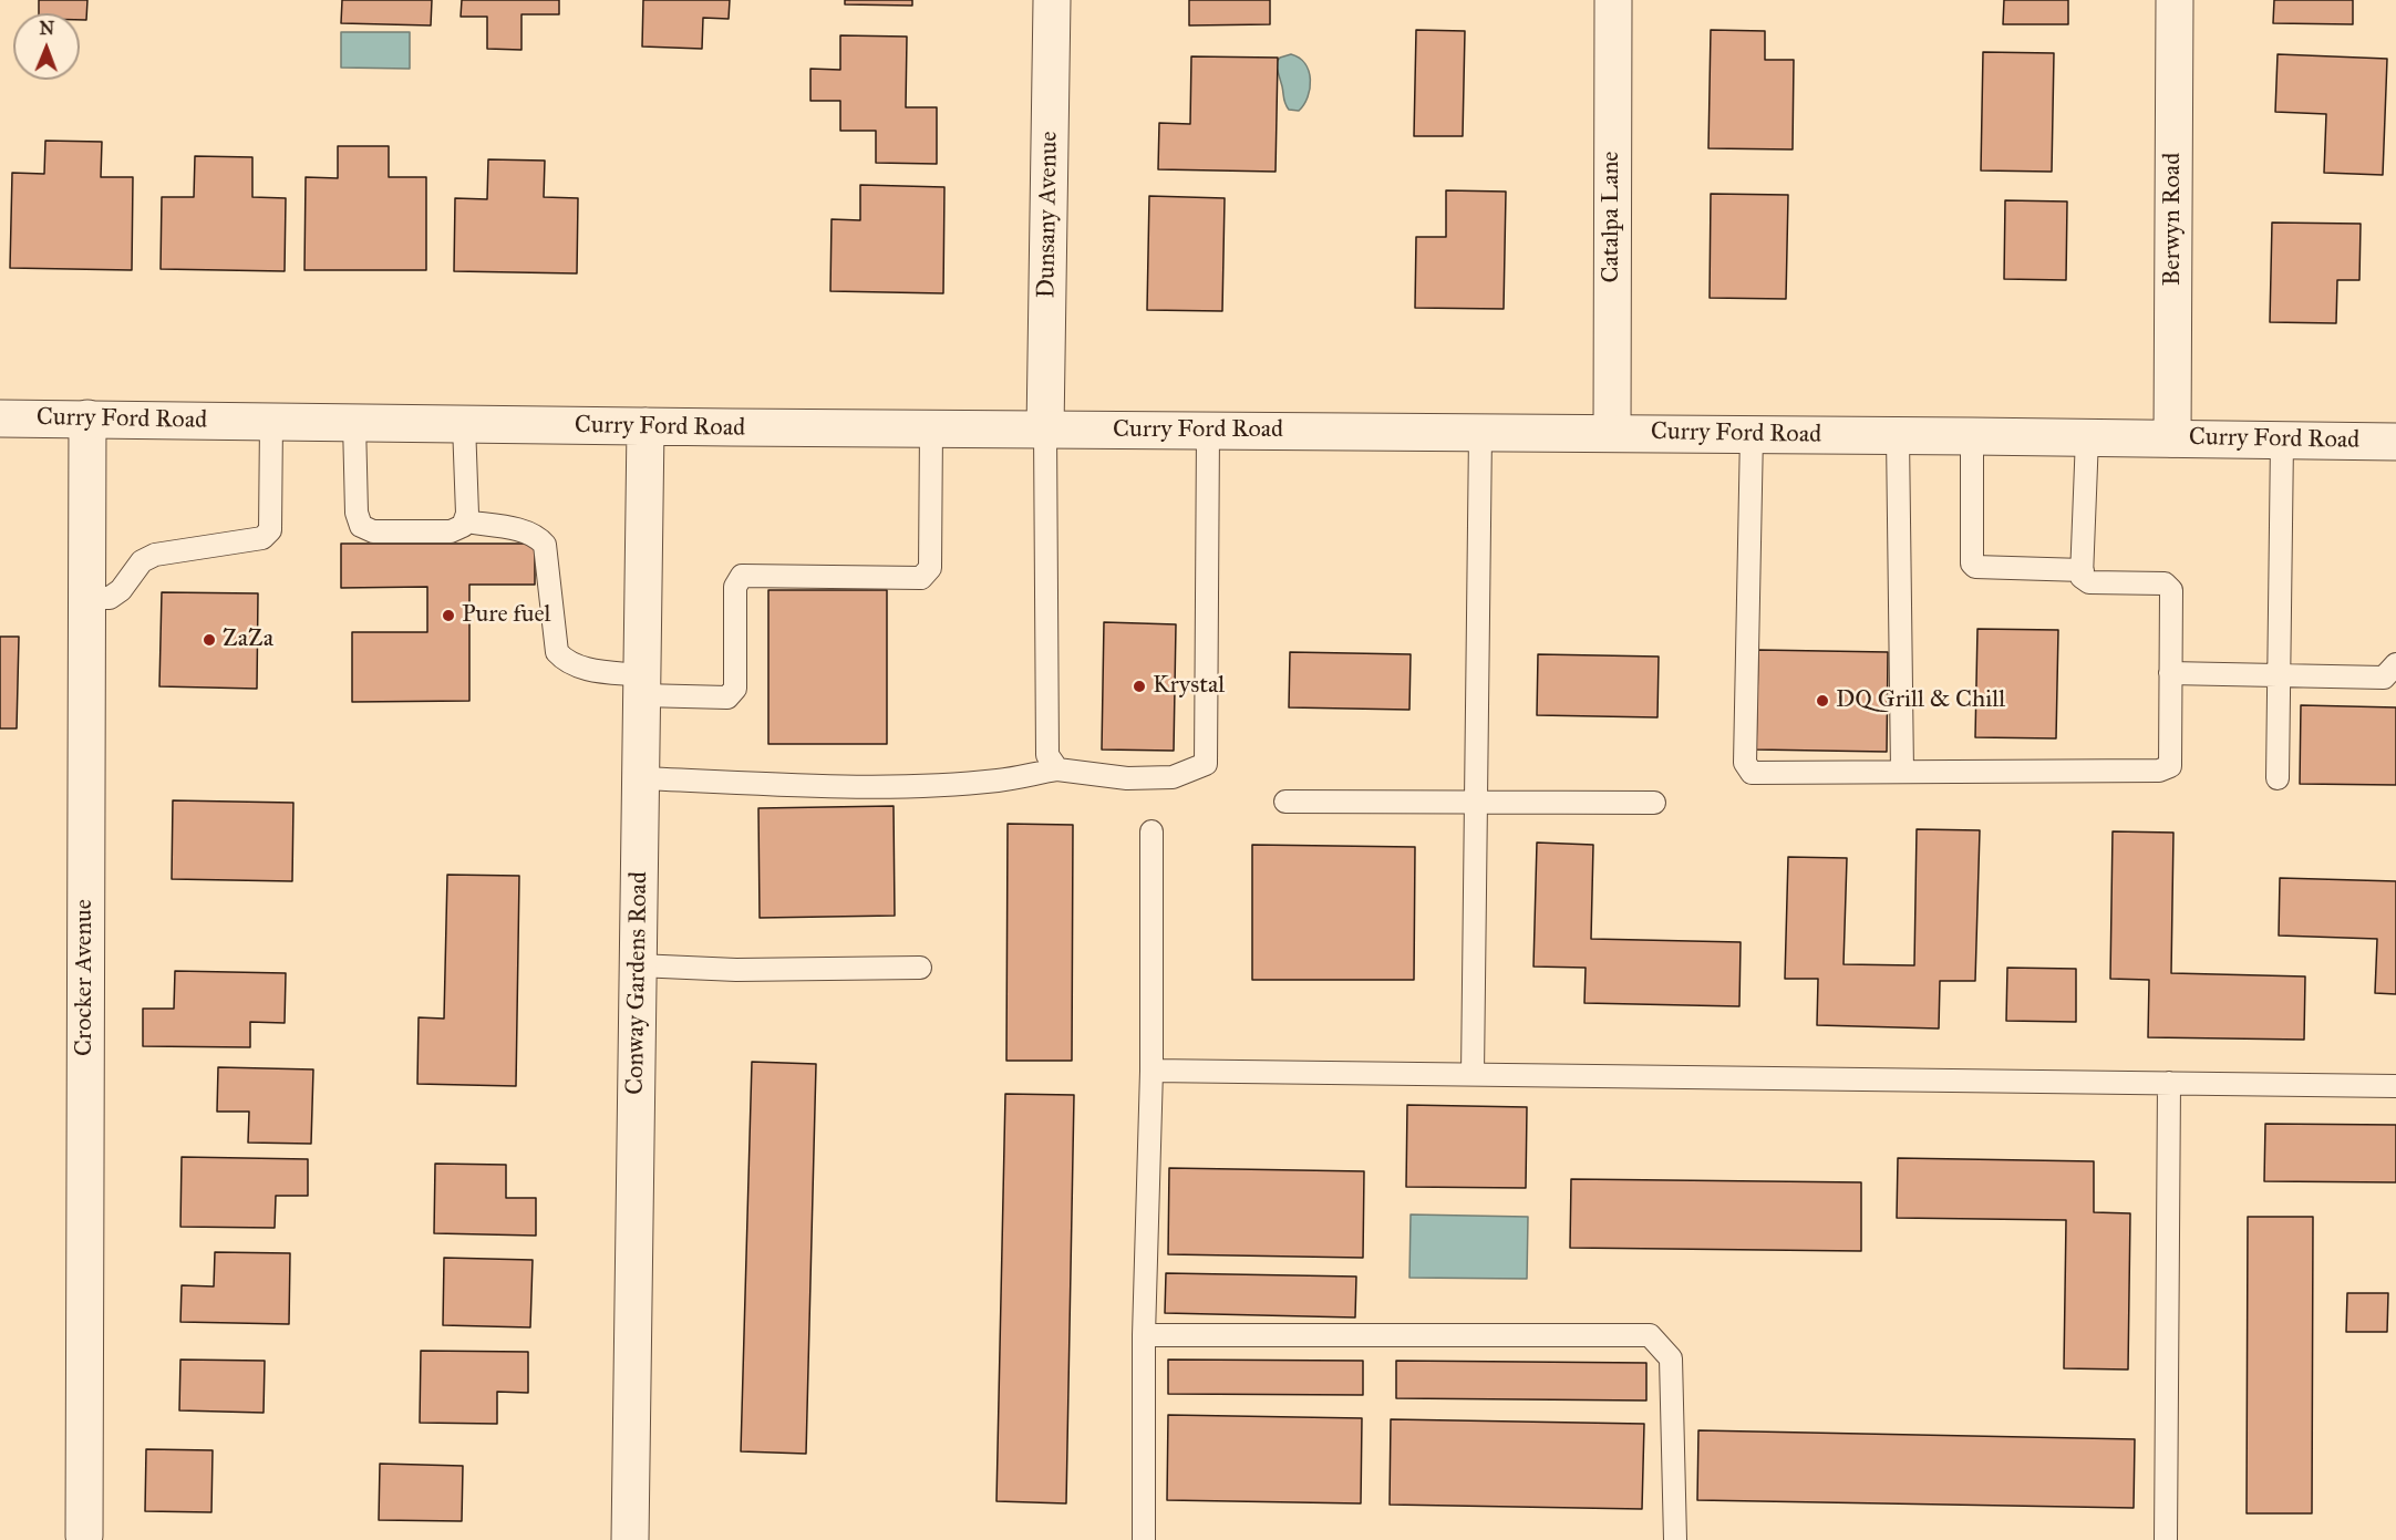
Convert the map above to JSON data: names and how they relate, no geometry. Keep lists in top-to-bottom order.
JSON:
{
  "streets": {
    "street": [
      "Dunsany Avenue",
      "Catalpa Lane",
      "Berwyn Road",
      "Curry Ford Road",
      "Crocker Avenue",
      "Conway Gardens Road"
    ]
  },
  "crossings": [
    ["Dunsany Avenue", "Curry Ford Road"],
    ["Catalpa Lane", "Curry Ford Road"],
    ["Berwyn Road", "Curry Ford Road"],
    ["Curry Ford Road", "Crocker Avenue"],
    ["Curry Ford Road", "Conway Gardens Road"]
  ],
  "places": [
    "Pure fuel",
    "ZaZa",
    "Krystal",
    "DQ Grill & Chill"
  ],
  "north": "top"
}
